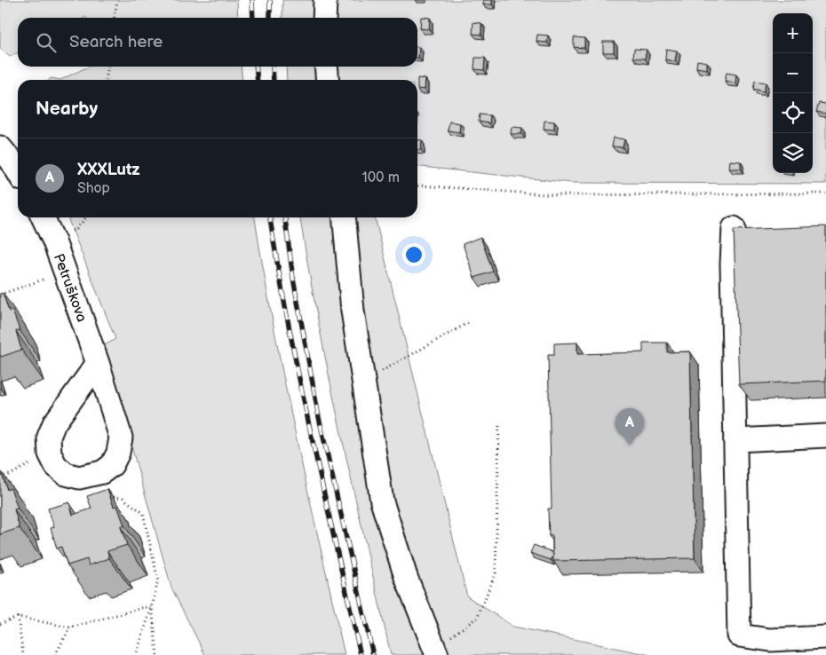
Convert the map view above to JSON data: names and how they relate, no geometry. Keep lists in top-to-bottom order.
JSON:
{
  "streets": {
    "street": ["Petruškova"]
  },
  "page": {
    "map_buttons": ["+", "−"],
    "search": "Search here",
    "heading": "Nearby",
    "list": [
      {
        "mark": "A",
        "name": "XXXLutz",
        "note": "Shop",
        "value": "100 m"
      }
    ],
    "pins": "A"
  }
}
